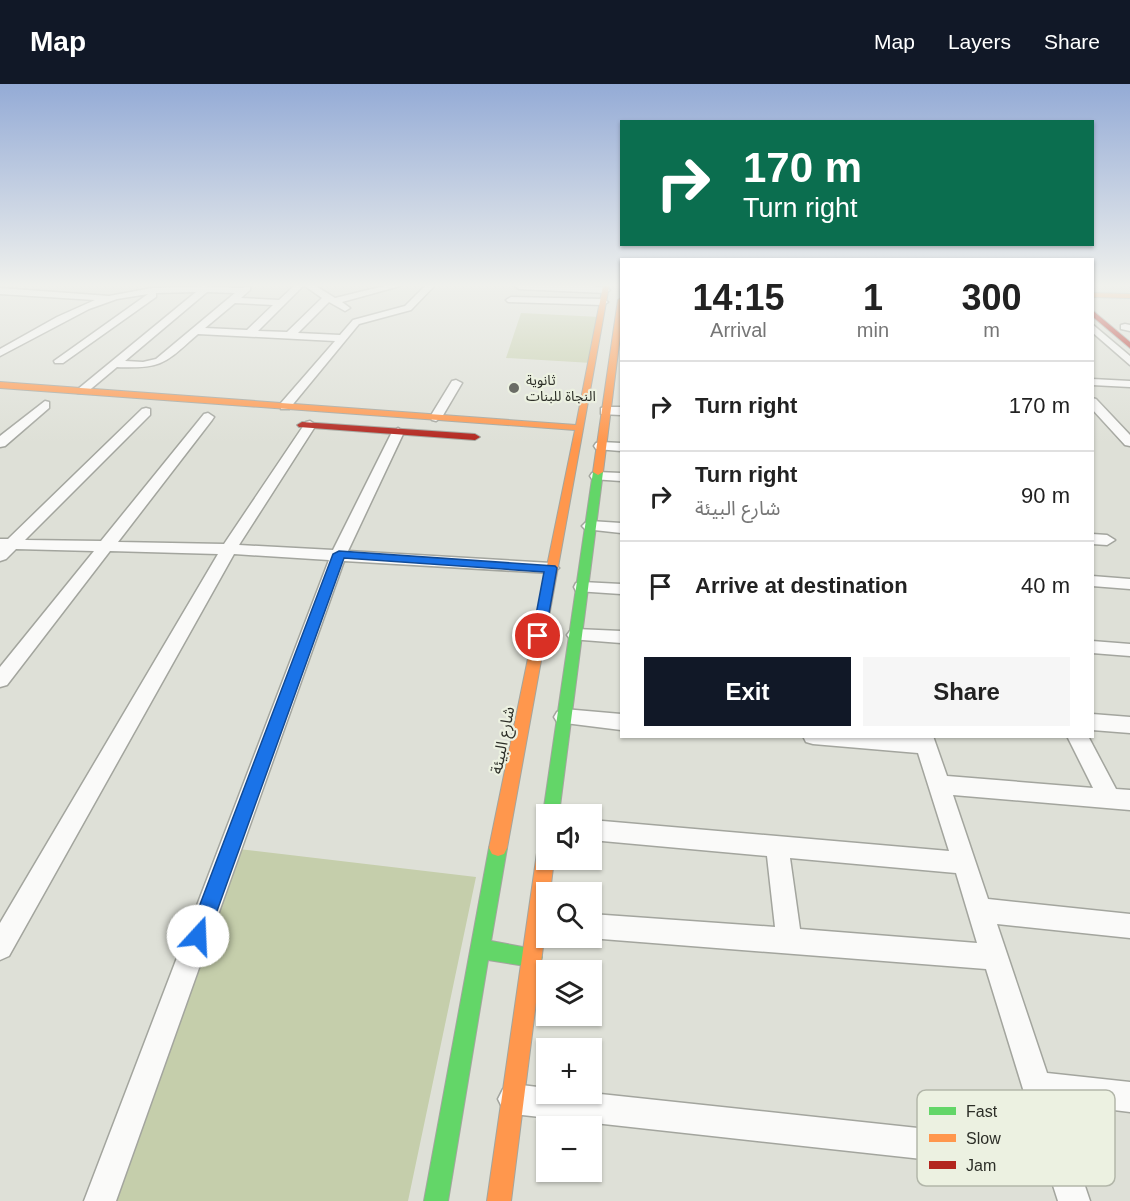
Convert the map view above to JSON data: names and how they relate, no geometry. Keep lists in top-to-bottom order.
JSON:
{
  "streets": {
    "street": ["شارع البيئة"]
  },
  "places": ["ثانوية النجاة للبنات"],
  "legend": ["Fast", "Slow", "Jam"],
  "page": {
    "header": "Map",
    "nav": ["Map", "Layers", "Share"],
    "turn": ["170 m", "Turn right"],
    "eta": [
      "14:15",
      "Arrival",
      "1",
      "min",
      "300",
      "m"
    ],
    "list": [
      {
        "name": "Turn right",
        "value": "170 m"
      },
      {
        "name": "Turn right",
        "note": "شارع البيئة",
        "value": "90 m"
      },
      {
        "name": "Arrive at destination",
        "value": "40 m"
      }
    ],
    "buttons": ["Exit", "Share"],
    "map_buttons": ["+", "−"]
  }
}
